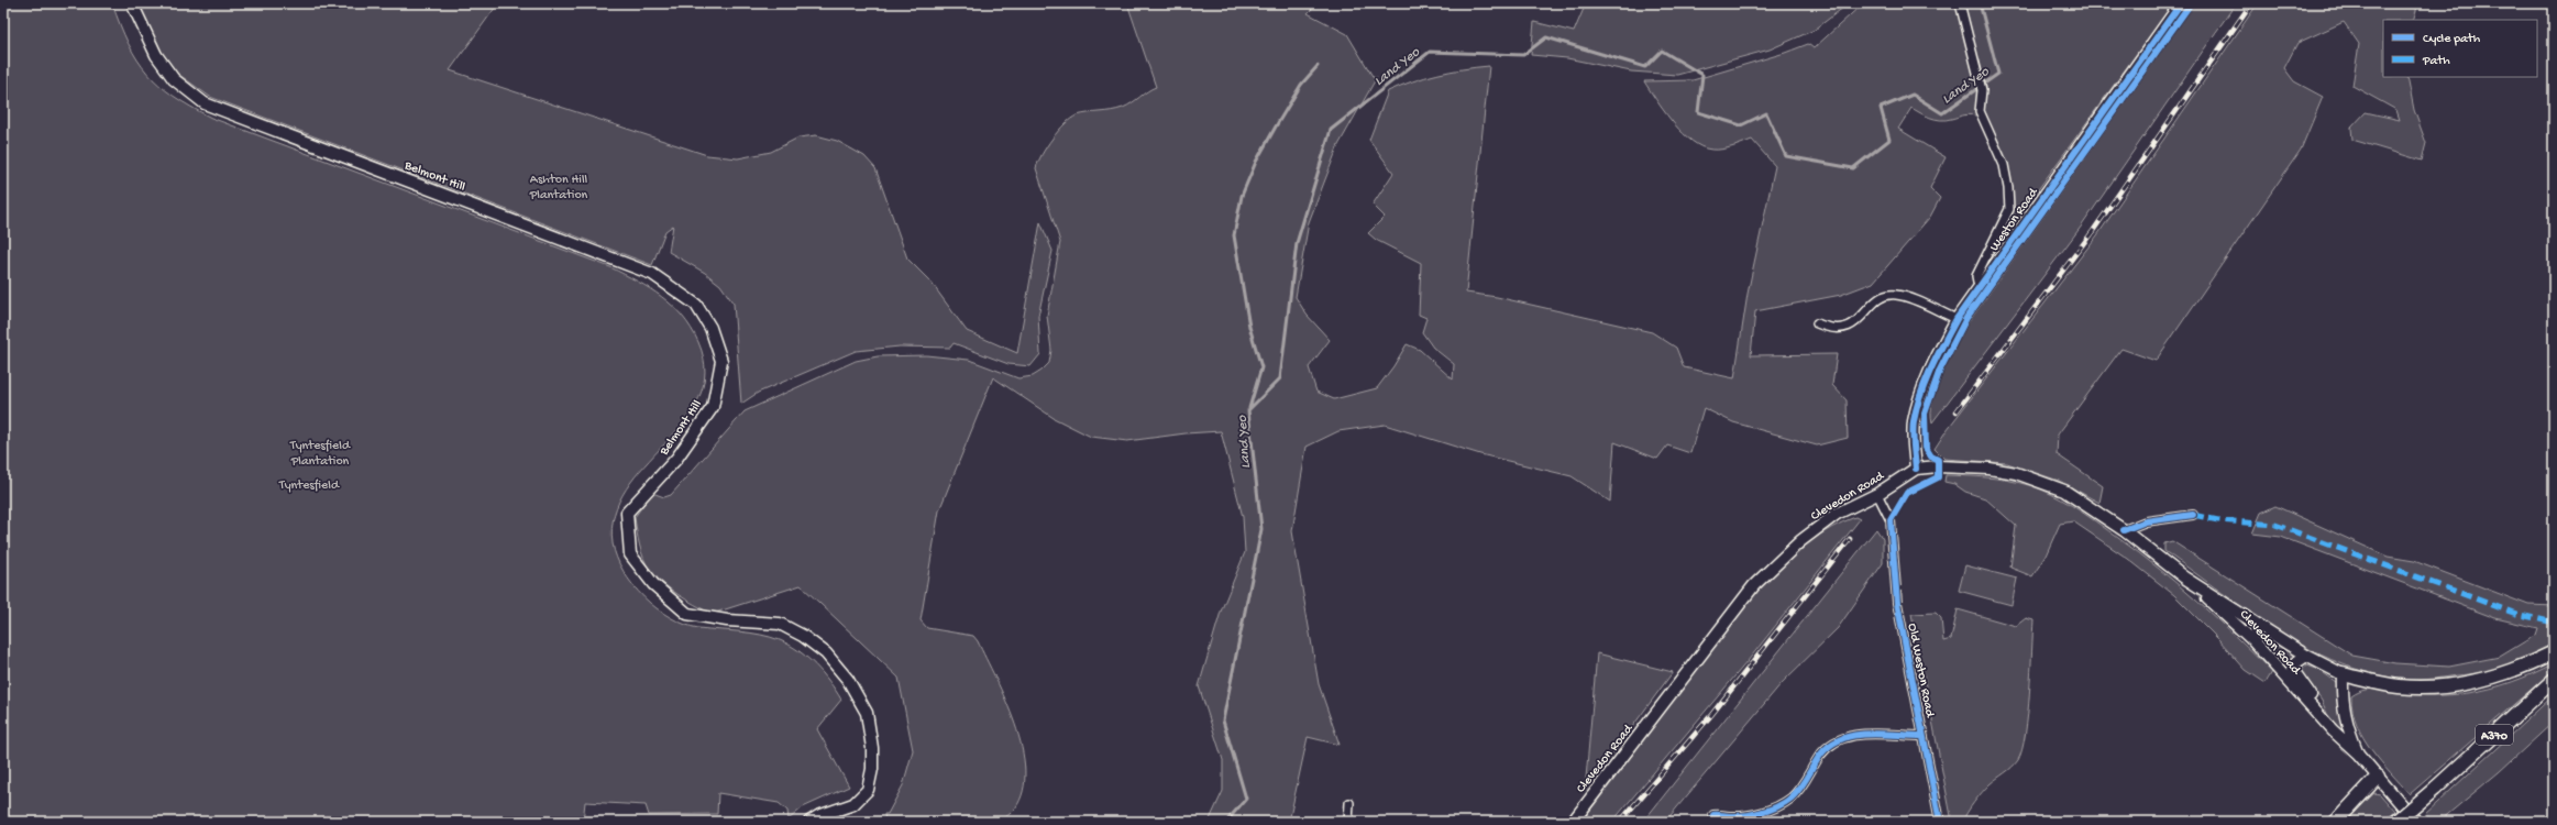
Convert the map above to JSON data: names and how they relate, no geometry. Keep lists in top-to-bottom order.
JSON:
{
  "streets": {
    "main road": [
      "Belmont Hill",
      "Weston Road",
      "Clevedon Road",
      "A370"
    ],
    "street": ["Old Weston Road"]
  },
  "crossings": [
    ["Weston Road", "Clevedon Road"],
    ["Clevedon Road", "Old Weston Road"]
  ],
  "water": ["Land Yeo"],
  "parks": ["Ashton Hill Plantation", "Tyntesfield Plantation", "Tyntesfield"],
  "legend": ["Cycle path", "Path"]
}
